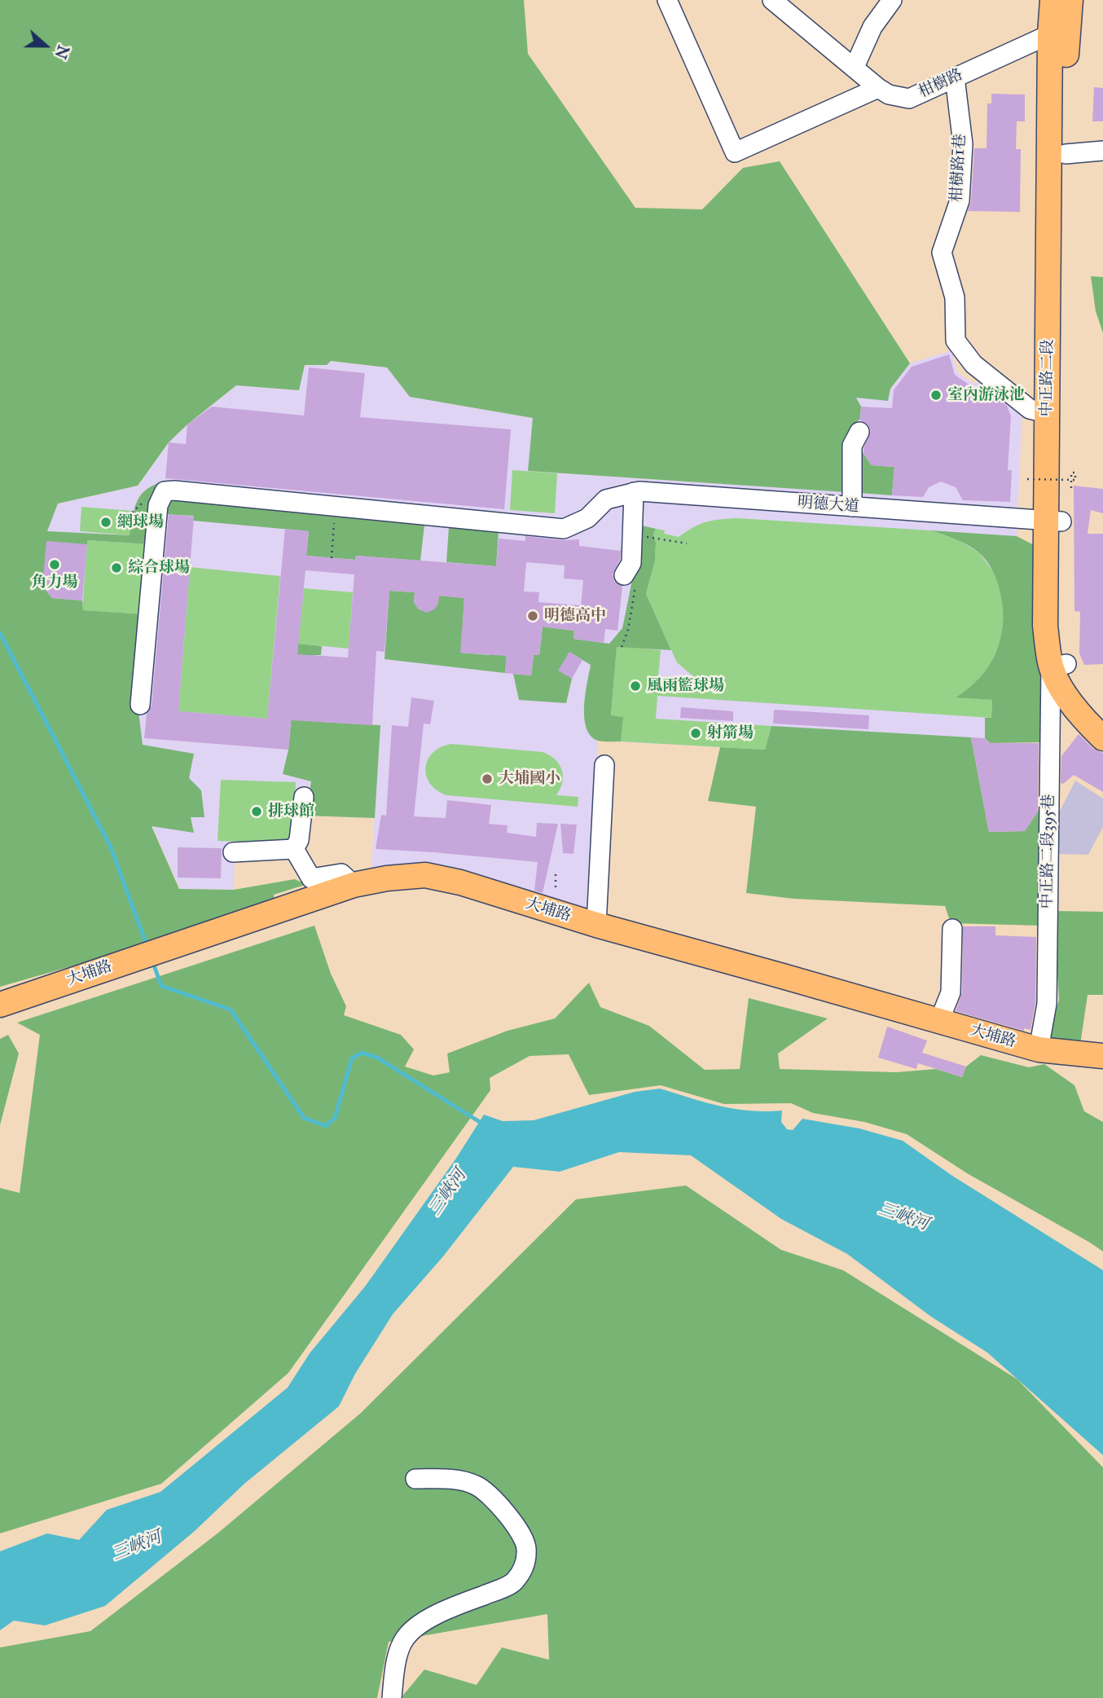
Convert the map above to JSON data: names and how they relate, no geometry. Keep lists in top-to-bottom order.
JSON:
{
  "streets": {
    "main road": ["中正路二段", "大埔路"],
    "street": [
      "柑樹路",
      "柑樹路1巷",
      "明德大道",
      "中正路二段395巷"
    ]
  },
  "crossings": [
    ["柑樹路", "柑樹路1巷"],
    ["柑樹路", "中正路二段"],
    ["柑樹路1巷", "中正路二段"],
    ["中正路二段", "明德大道"],
    ["中正路二段", "中正路二段395巷"],
    ["中正路二段395巷", "大埔路"]
  ],
  "water": ["三峽河"],
  "places": [
    "室內游泳池",
    "網球場",
    "角力場",
    "綜合球場",
    "明德高中",
    "風雨籃球場",
    "射箭場",
    "大埔國小",
    "排球館"
  ],
  "north": "right"
}
